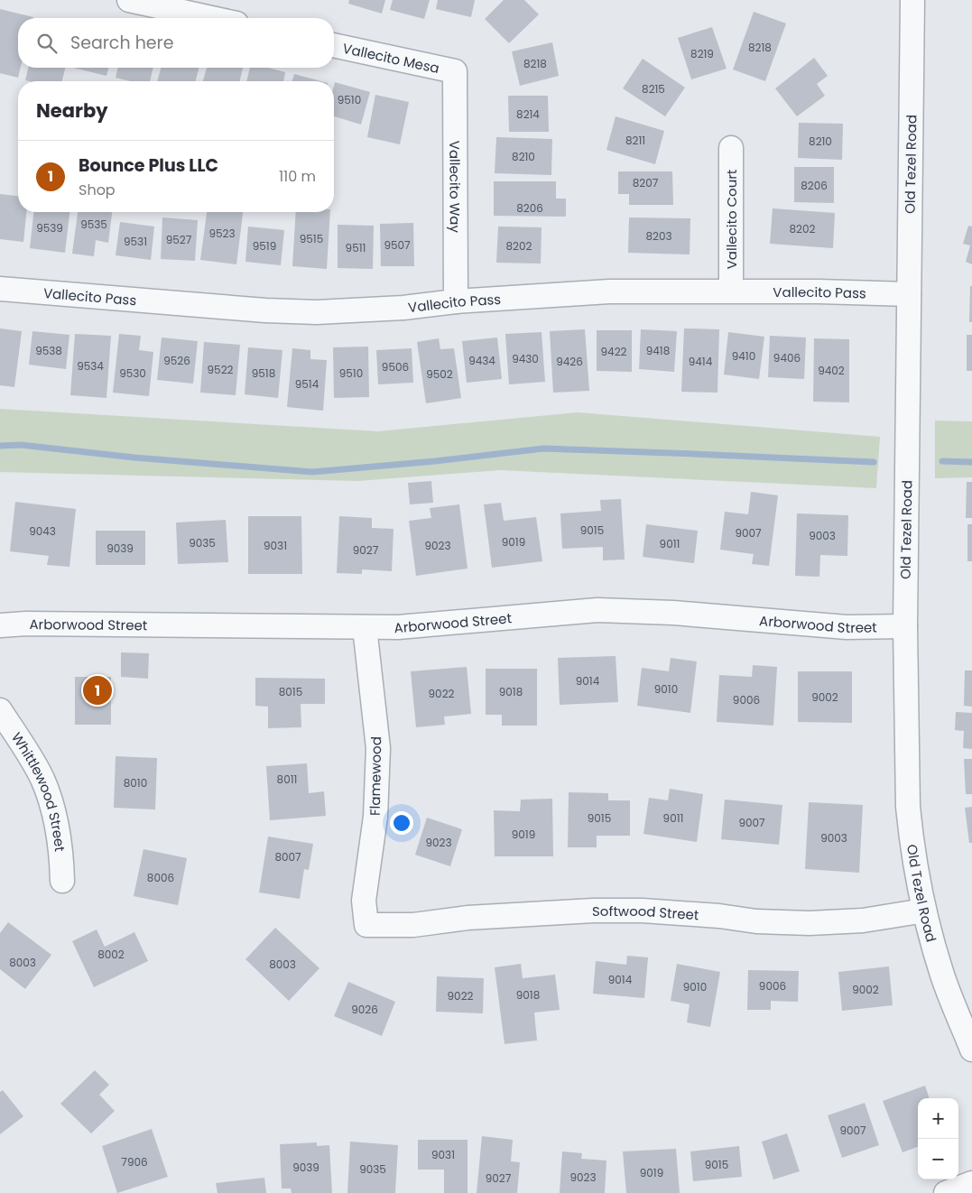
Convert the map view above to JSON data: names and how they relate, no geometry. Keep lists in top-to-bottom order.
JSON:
{
  "streets": {
    "street": [
      "Vallecito Mesa",
      "Old Tezel Road",
      "Vallecito Way",
      "Vallecito Court",
      "Vallecito Pass",
      "Arborwood Street",
      "Flamewood",
      "Whittlewood Street",
      "Softwood Street"
    ]
  },
  "crossings": [
    ["Vallecito Mesa", "Vallecito Way"],
    ["Old Tezel Road", "Vallecito Pass"],
    ["Old Tezel Road", "Arborwood Street"],
    ["Old Tezel Road", "Softwood Street"],
    ["Vallecito Way", "Vallecito Pass"],
    ["Vallecito Court", "Vallecito Pass"],
    ["Arborwood Street", "Flamewood"],
    ["Flamewood", "Softwood Street"]
  ],
  "house_numbers": [
    "8218",
    "8219",
    "8218",
    "8215",
    "9510",
    "8214",
    "8211",
    "8210",
    "8210",
    "8207",
    "8206",
    "8206",
    "9535",
    "9539",
    "8202",
    "9523",
    "8203",
    "9515",
    "9527",
    "9531",
    "9507",
    "9519",
    "8202",
    "9511",
    "9538",
    "9418",
    "9422",
    "9410",
    "9406",
    "9430",
    "9526",
    "9434",
    "9426",
    "9414",
    "9534",
    "9506",
    "9522",
    "9402",
    "9530",
    "9518",
    "9510",
    "9502",
    "9514",
    "9015",
    "9043",
    "9007",
    "9003",
    "9019",
    "9035",
    "9011",
    "9031",
    "9023",
    "9039",
    "9027",
    "9014",
    "9010",
    "8015",
    "9018",
    "9022",
    "9002",
    "9006",
    "8011",
    "8010",
    "9015",
    "9011",
    "9007",
    "9019",
    "9003",
    "9023",
    "8007",
    "8006",
    "8002",
    "8003",
    "8003",
    "9014",
    "9006",
    "9010",
    "9002",
    "9018",
    "9022",
    "9026",
    "9007",
    "9031",
    "7906",
    "9015",
    "9039",
    "9035",
    "9019",
    "9023",
    "9027"
  ],
  "page": {
    "search": "Search here",
    "heading": "Nearby",
    "list": [
      {
        "mark": "1",
        "name": "Bounce Plus LLC",
        "note": "Shop",
        "value": "110 m"
      }
    ],
    "pins": "1",
    "map_buttons": ["+", "−"]
  }
}
